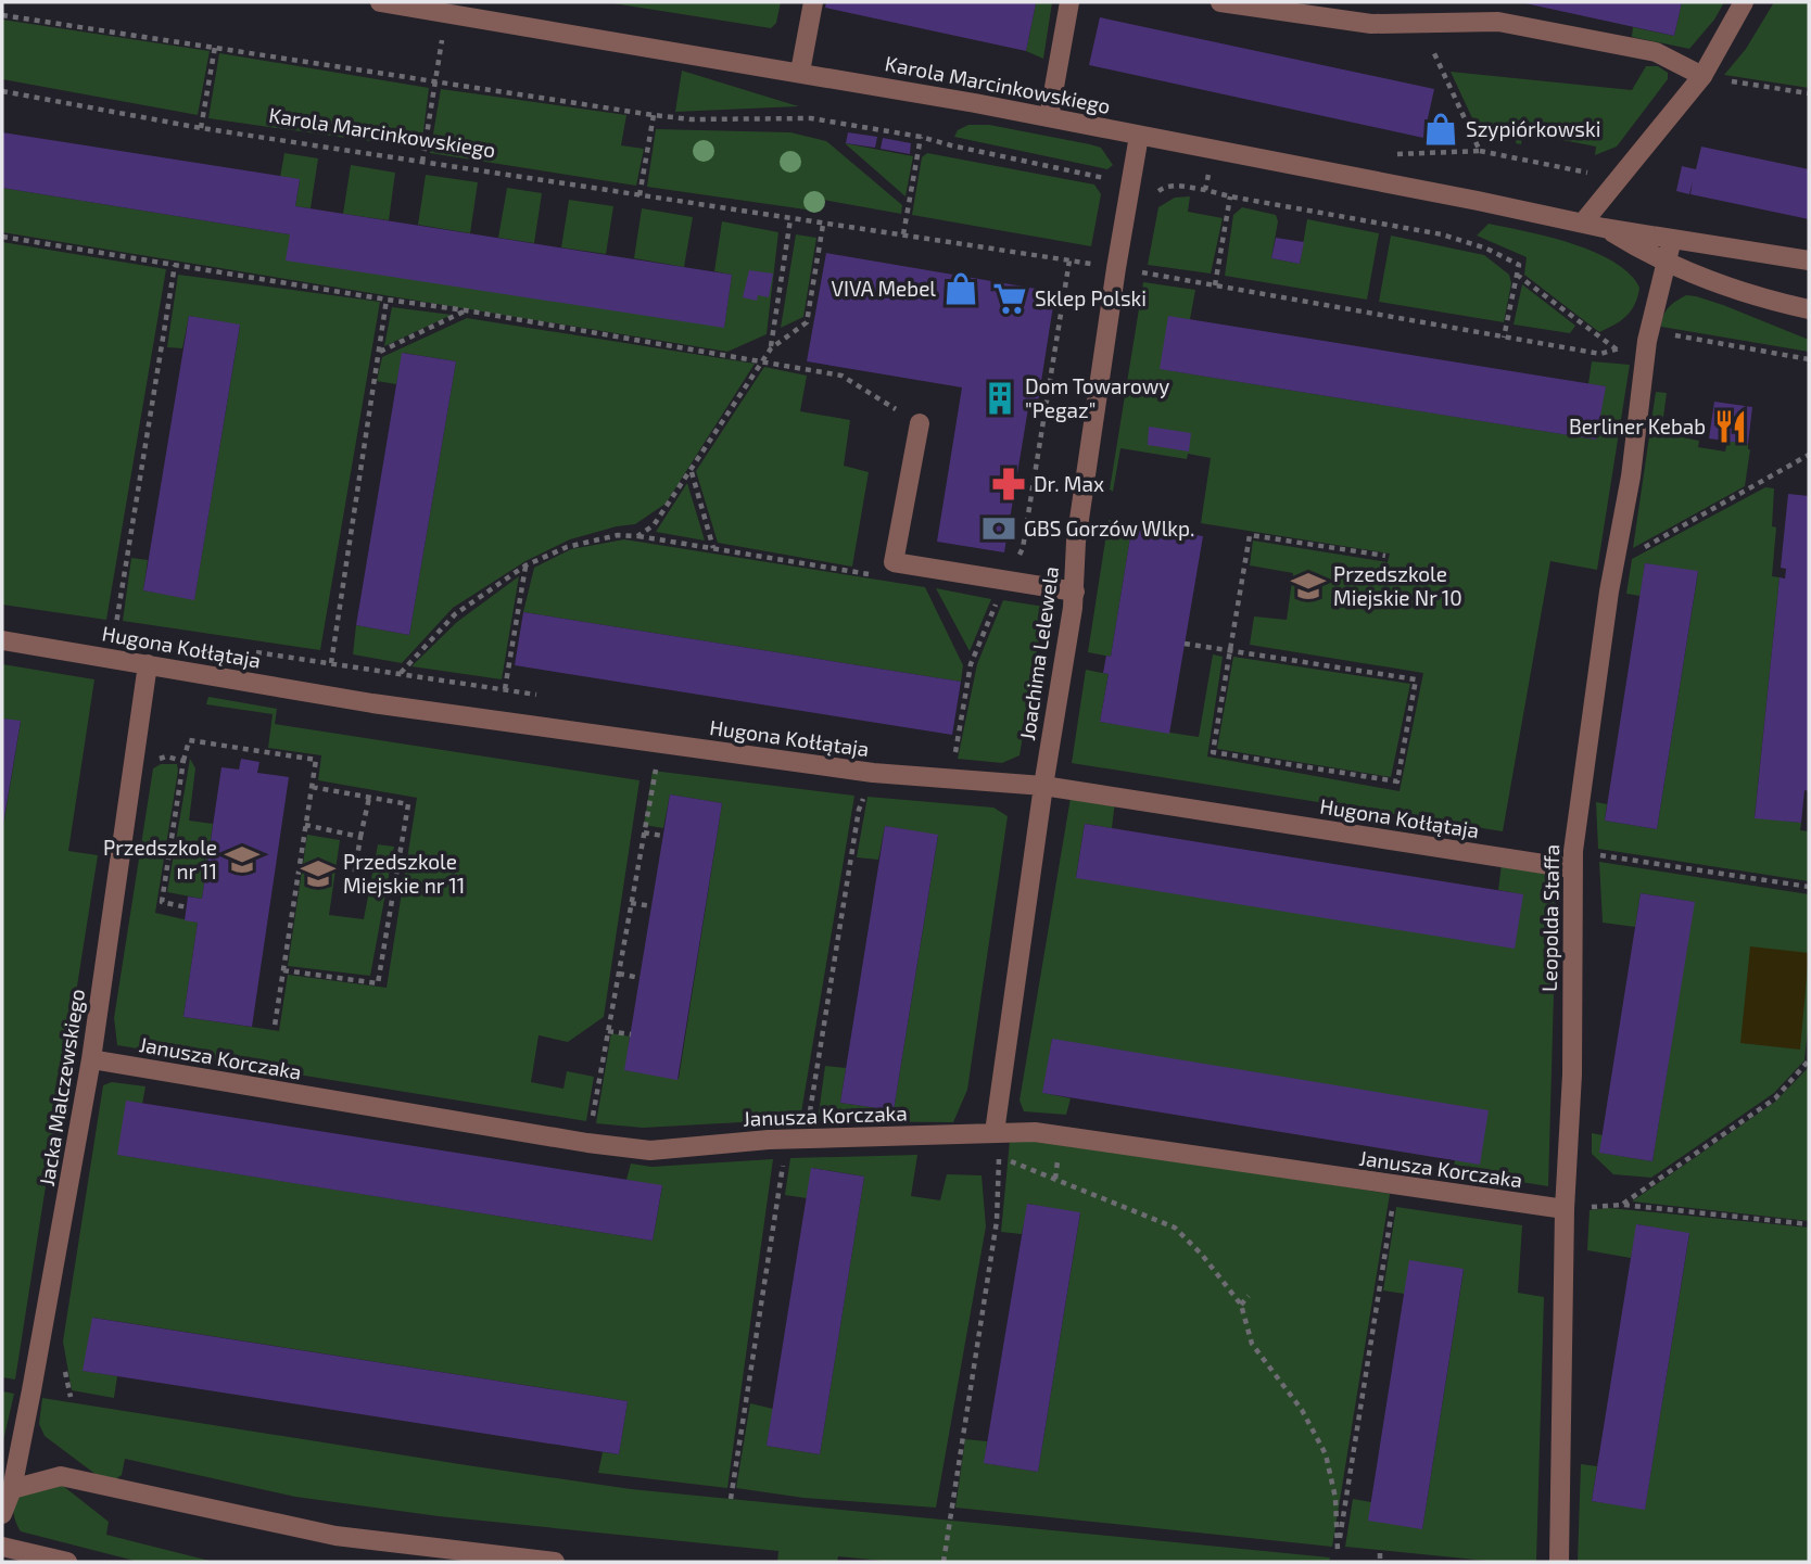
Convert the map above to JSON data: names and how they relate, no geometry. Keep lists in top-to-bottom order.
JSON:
{
  "streets": {
    "street": [
      "Karola Marcinkowskiego",
      "Hugona Kołłątaja",
      "Joachima Lelewela",
      "Leopolda Staffa",
      "Janusza Korczaka",
      "Jacka Malczewskiego"
    ]
  },
  "crossings": [
    ["Karola Marcinkowskiego", "Joachima Lelewela"],
    ["Karola Marcinkowskiego", "Leopolda Staffa"],
    ["Hugona Kołłątaja", "Joachima Lelewela"],
    ["Hugona Kołłątaja", "Leopolda Staffa"],
    ["Hugona Kołłątaja", "Jacka Malczewskiego"],
    ["Joachima Lelewela", "Janusza Korczaka"],
    ["Leopolda Staffa", "Janusza Korczaka"],
    ["Janusza Korczaka", "Jacka Malczewskiego"]
  ],
  "places": {
    "shop": ["Szypiórkowski", "VIVA Mebel"],
    "supermarket": ["Sklep Polski"],
    "building": ["Dom Towarowy \"Pegaz\""],
    "restaurant": ["Berliner Kebab"],
    "pharmacy": ["Dr. Max"],
    "bank": ["GBS Gorzów Wlkp."],
    "school or university": ["Przedszkole Miejskie Nr 10", "Przedszkole nr 11", "Przedszkole Miejskie nr 11"]
  }
}
